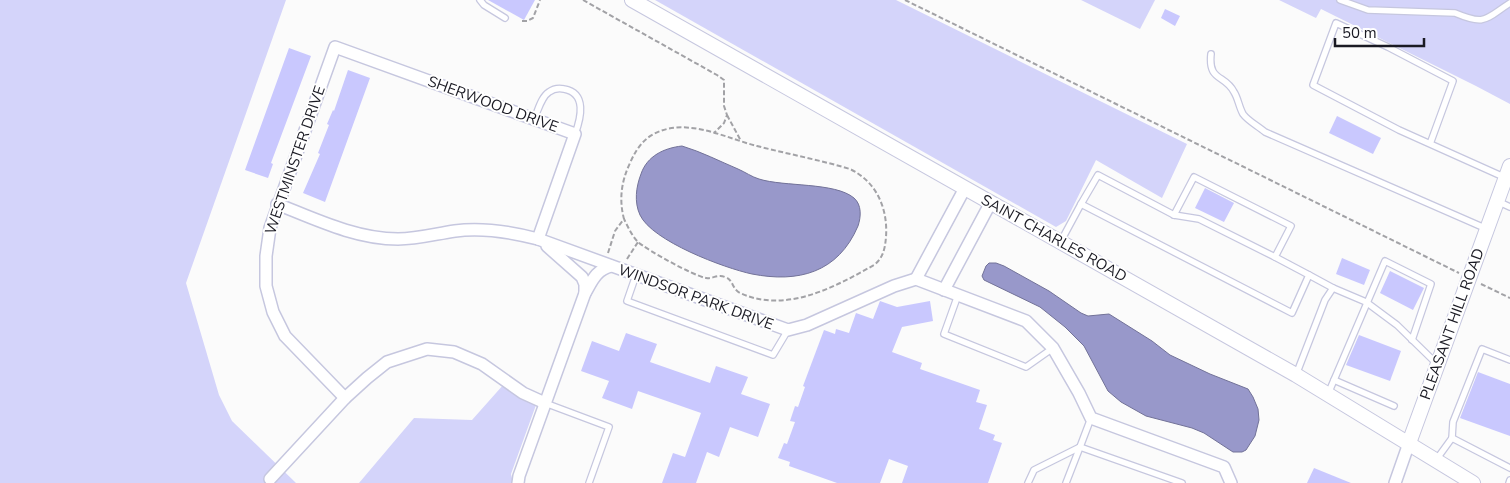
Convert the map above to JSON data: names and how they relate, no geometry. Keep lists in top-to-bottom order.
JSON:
{
  "streets": {
    "street": [
      "SHERWOOD DRIVE",
      "WESTMINSTER DRIVE",
      "SAINT CHARLES ROAD",
      "WINDSOR PARK DRIVE",
      "PLEASANT HILL ROAD"
    ]
  },
  "crossings": [
    ["SHERWOOD DRIVE", "WESTMINSTER DRIVE"],
    ["SAINT CHARLES ROAD", "PLEASANT HILL ROAD"]
  ],
  "scale_bar": "50 m"
}
